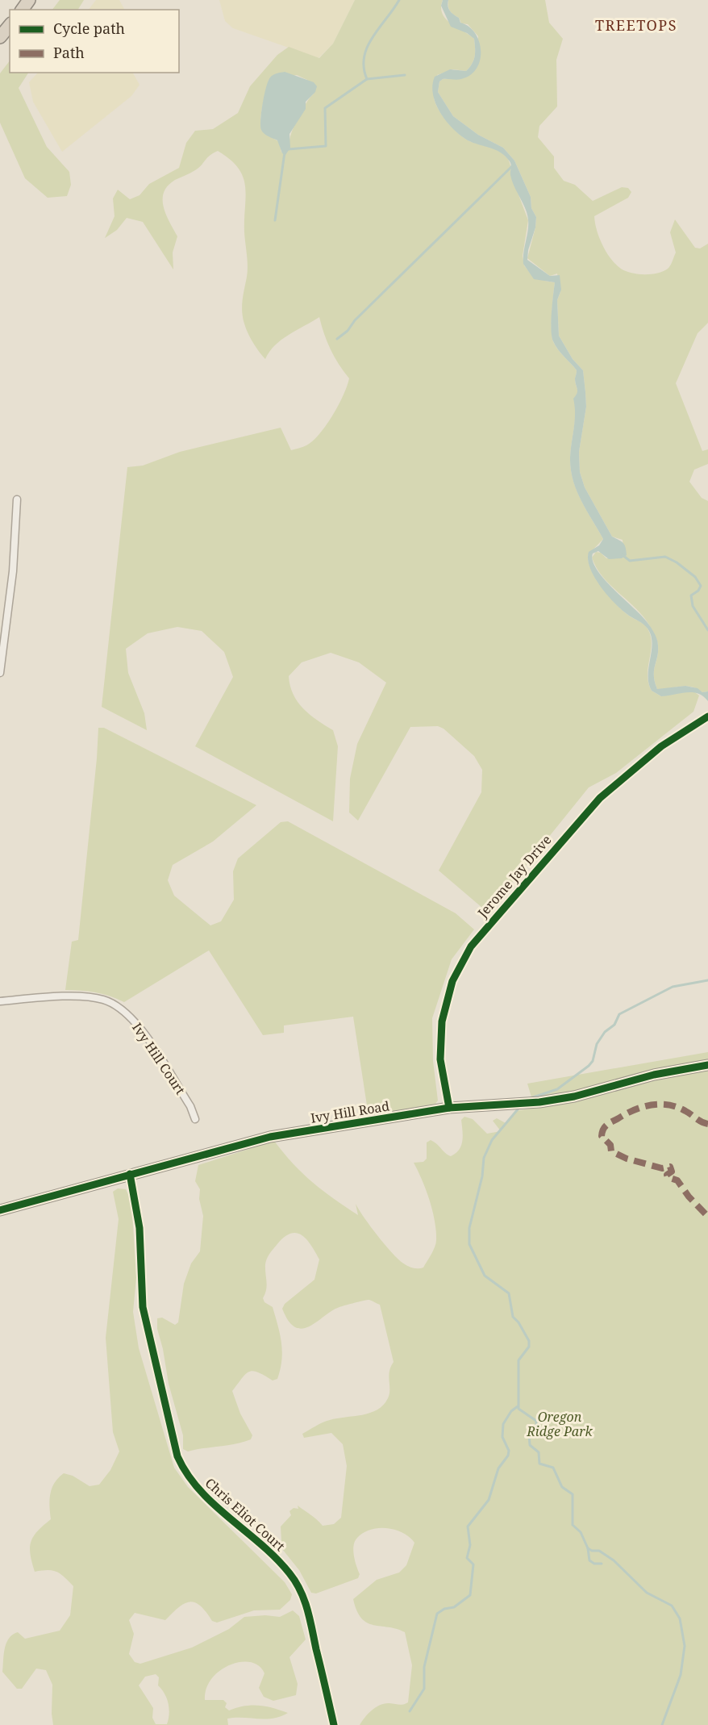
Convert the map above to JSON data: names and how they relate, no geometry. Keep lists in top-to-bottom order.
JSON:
{
  "streets": {
    "street": [
      "Jerome Jay Drive",
      "Ivy Hill Court",
      "Ivy Hill Road",
      "Chris Eliot Court"
    ]
  },
  "crossings": [
    ["Jerome Jay Drive", "Ivy Hill Road"],
    ["Ivy Hill Road", "Chris Eliot Court"]
  ],
  "districts": ["TREETOPS"],
  "parks": ["Oregon Ridge Park"],
  "legend": ["Cycle path", "Path"]
}
